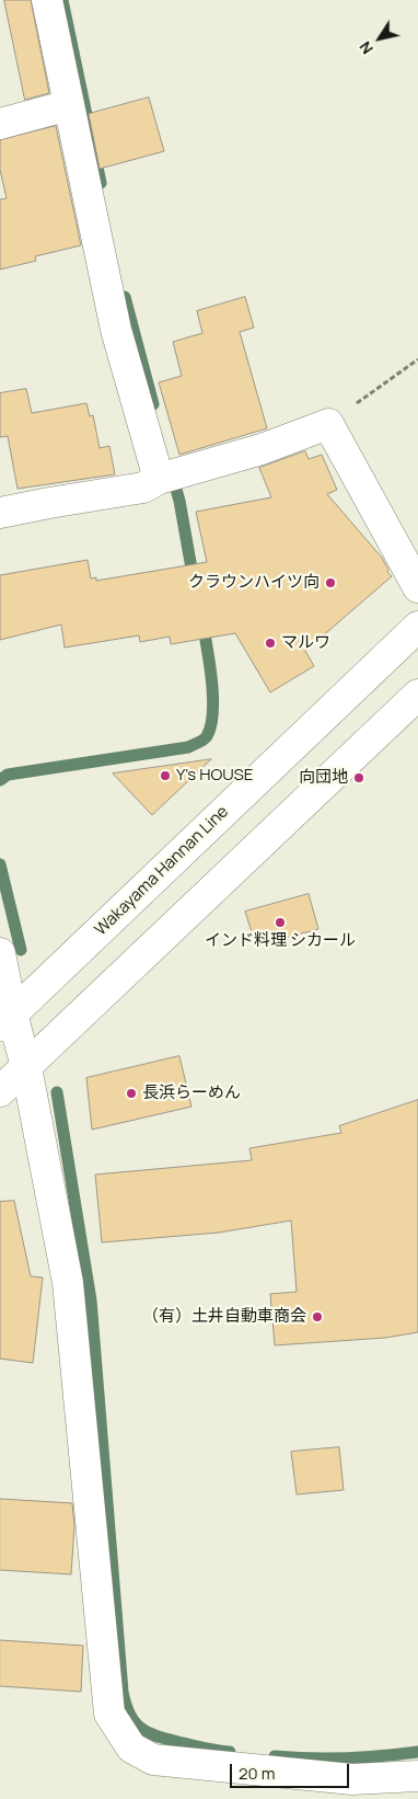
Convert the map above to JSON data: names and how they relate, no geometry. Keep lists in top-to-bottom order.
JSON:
{
  "streets": {
    "street": ["Wakayama Hannan Line"]
  },
  "places": [
    "クラウンハイツ向",
    "マルワ",
    "Y's HOUSE",
    "向団地",
    "インド料理 シカール",
    "長浜らーめん",
    "（有）土井自動車商会"
  ],
  "scale_bar": "20 m",
  "north": "bottom left"
}
